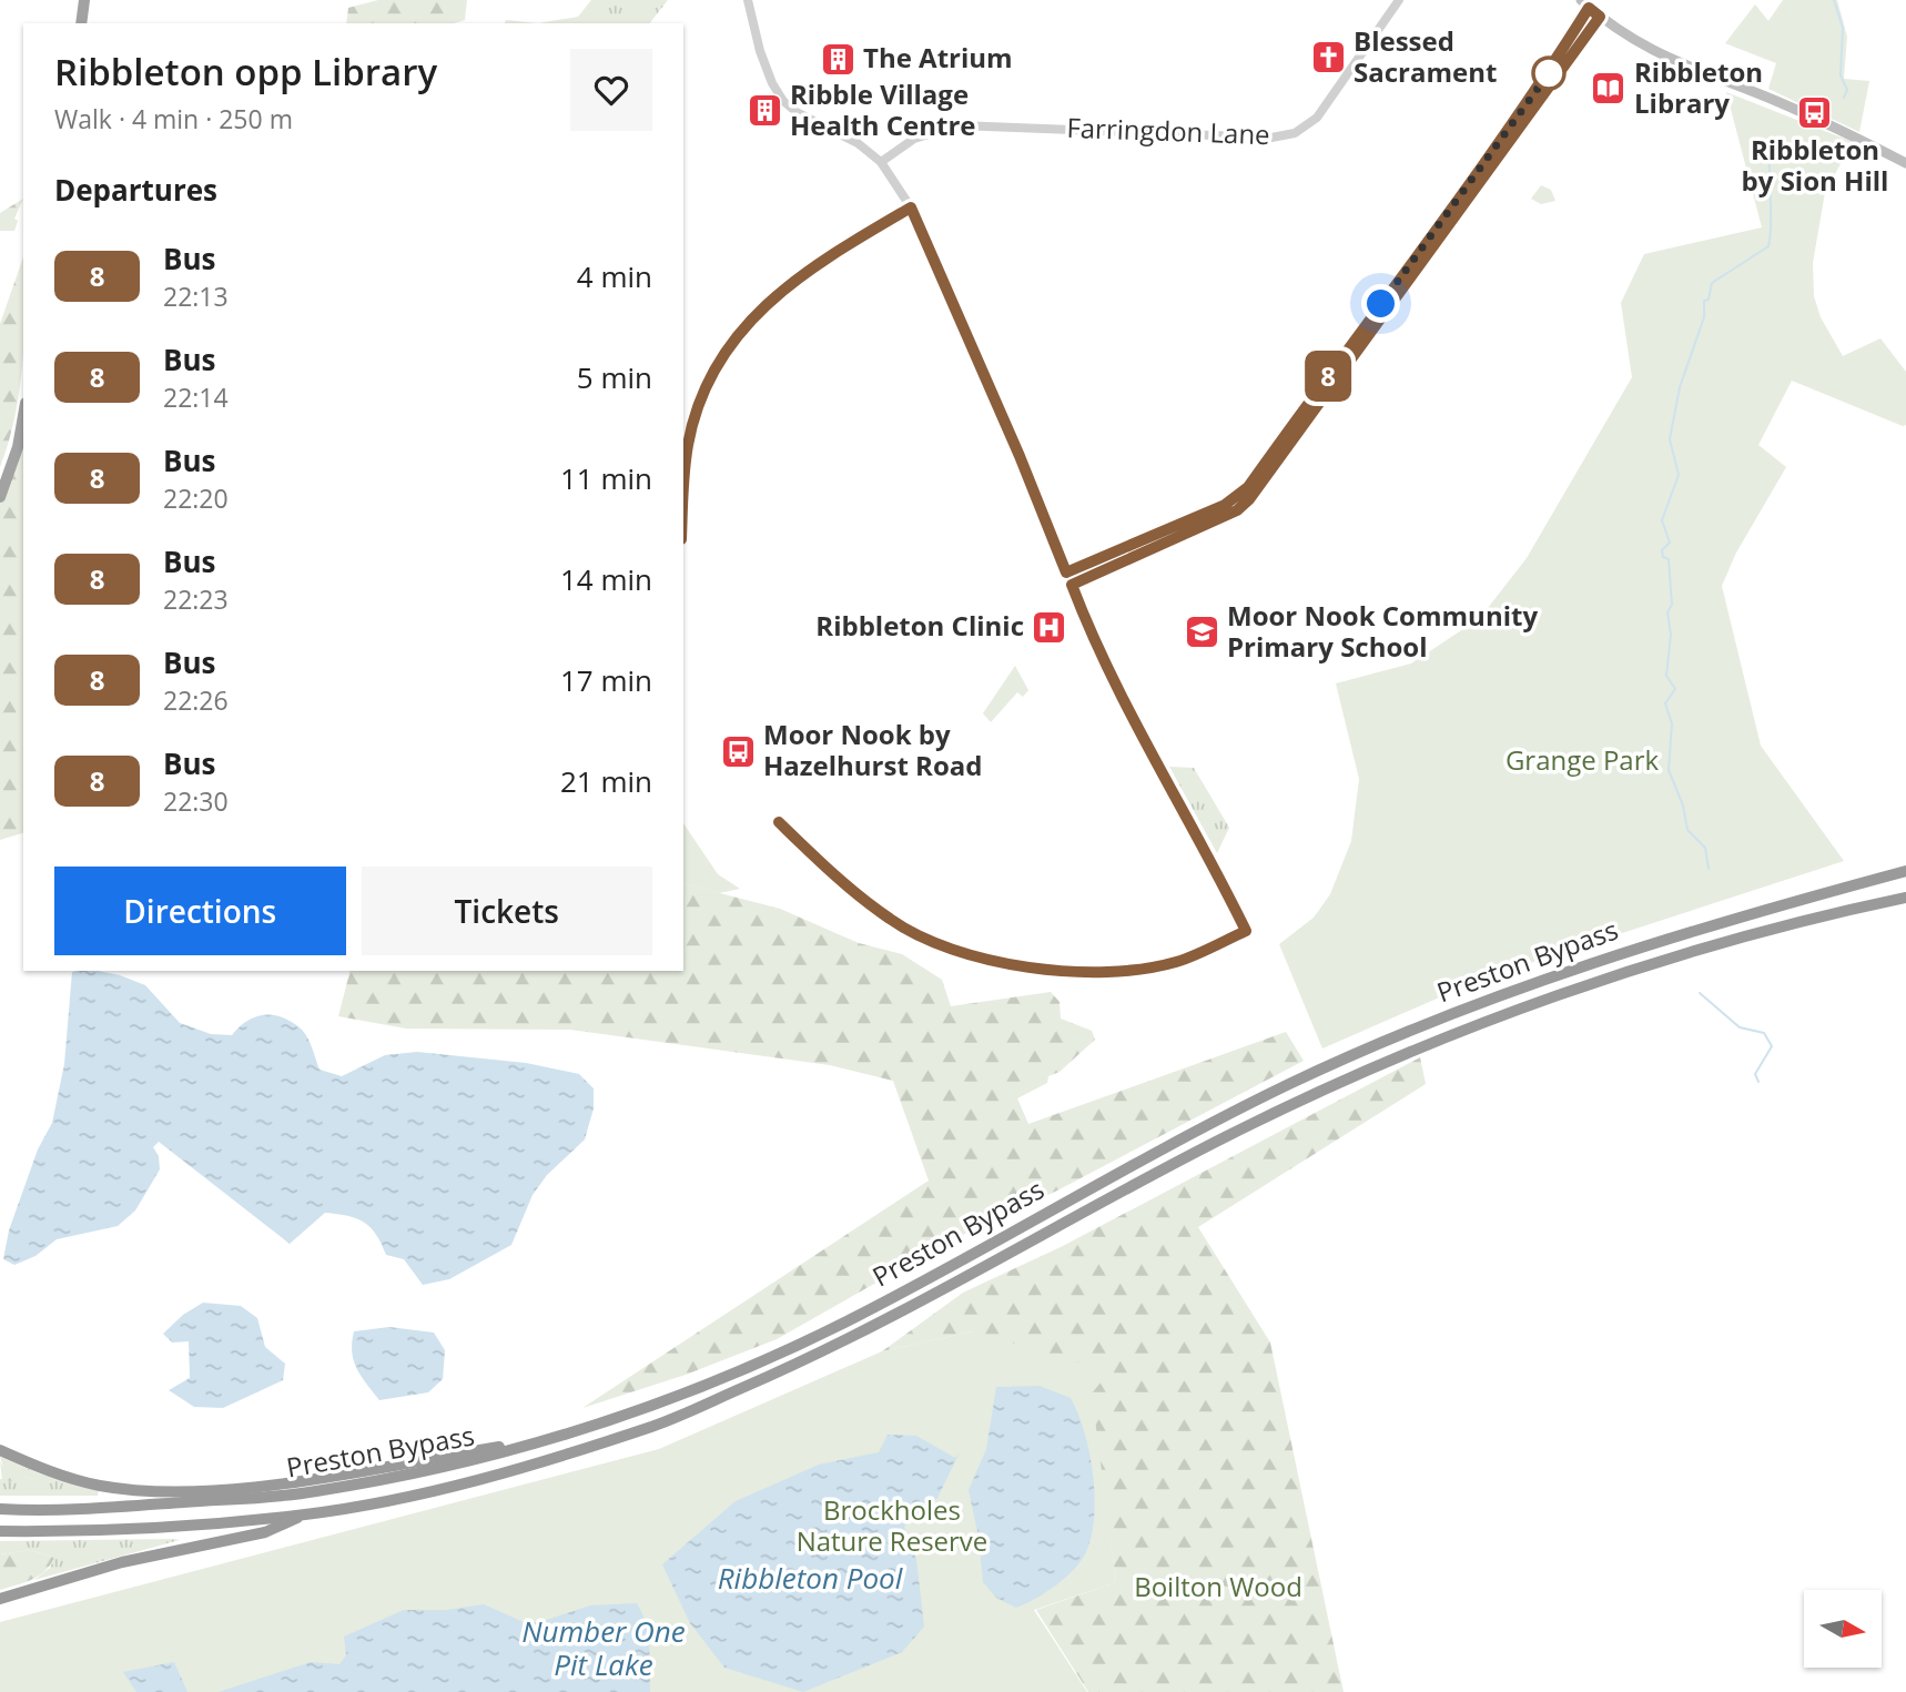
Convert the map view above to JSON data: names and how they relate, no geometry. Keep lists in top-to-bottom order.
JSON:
{
  "streets": {
    "highway": ["Preston Bypass"],
    "street": ["Farringdon Lane"]
  },
  "water": ["Ribbleton Pool", "Number One Pit Lake"],
  "parks": ["Grange Park", "Brockholes Nature Reserve", "Boilton Wood"],
  "places": {
    "church": ["Blessed Sacrament"],
    "building": ["The Atrium", "Ribble Village Health Centre"],
    "library": ["Ribbleton Library"],
    "bus stop": ["Ribbleton by Sion Hill", "Moor Nook by Hazelhurst Road"],
    "hospital": ["Ribbleton Clinic"],
    "school or university": ["Moor Nook Community Primary School"]
  },
  "lines": ["bus line 8"],
  "north": "right",
  "page": {
    "on_map": "8",
    "heading": [
      ["Ribbleton opp Library", "Walk · 4 min · 250 m"],
      "Departures"
    ],
    "list": [
      {
        "mark": "8",
        "name": "Bus",
        "note": "22:13",
        "value": "4 min"
      },
      {
        "mark": "8",
        "name": "Bus",
        "note": "22:14",
        "value": "5 min"
      },
      {
        "mark": "8",
        "name": "Bus",
        "note": "22:20",
        "value": "11 min"
      },
      {
        "mark": "8",
        "name": "Bus",
        "note": "22:23",
        "value": "14 min"
      },
      {
        "mark": "8",
        "name": "Bus",
        "note": "22:26",
        "value": "17 min"
      },
      {
        "mark": "8",
        "name": "Bus",
        "note": "22:30",
        "value": "21 min"
      }
    ],
    "buttons": ["Directions", "Tickets"]
  }
}
